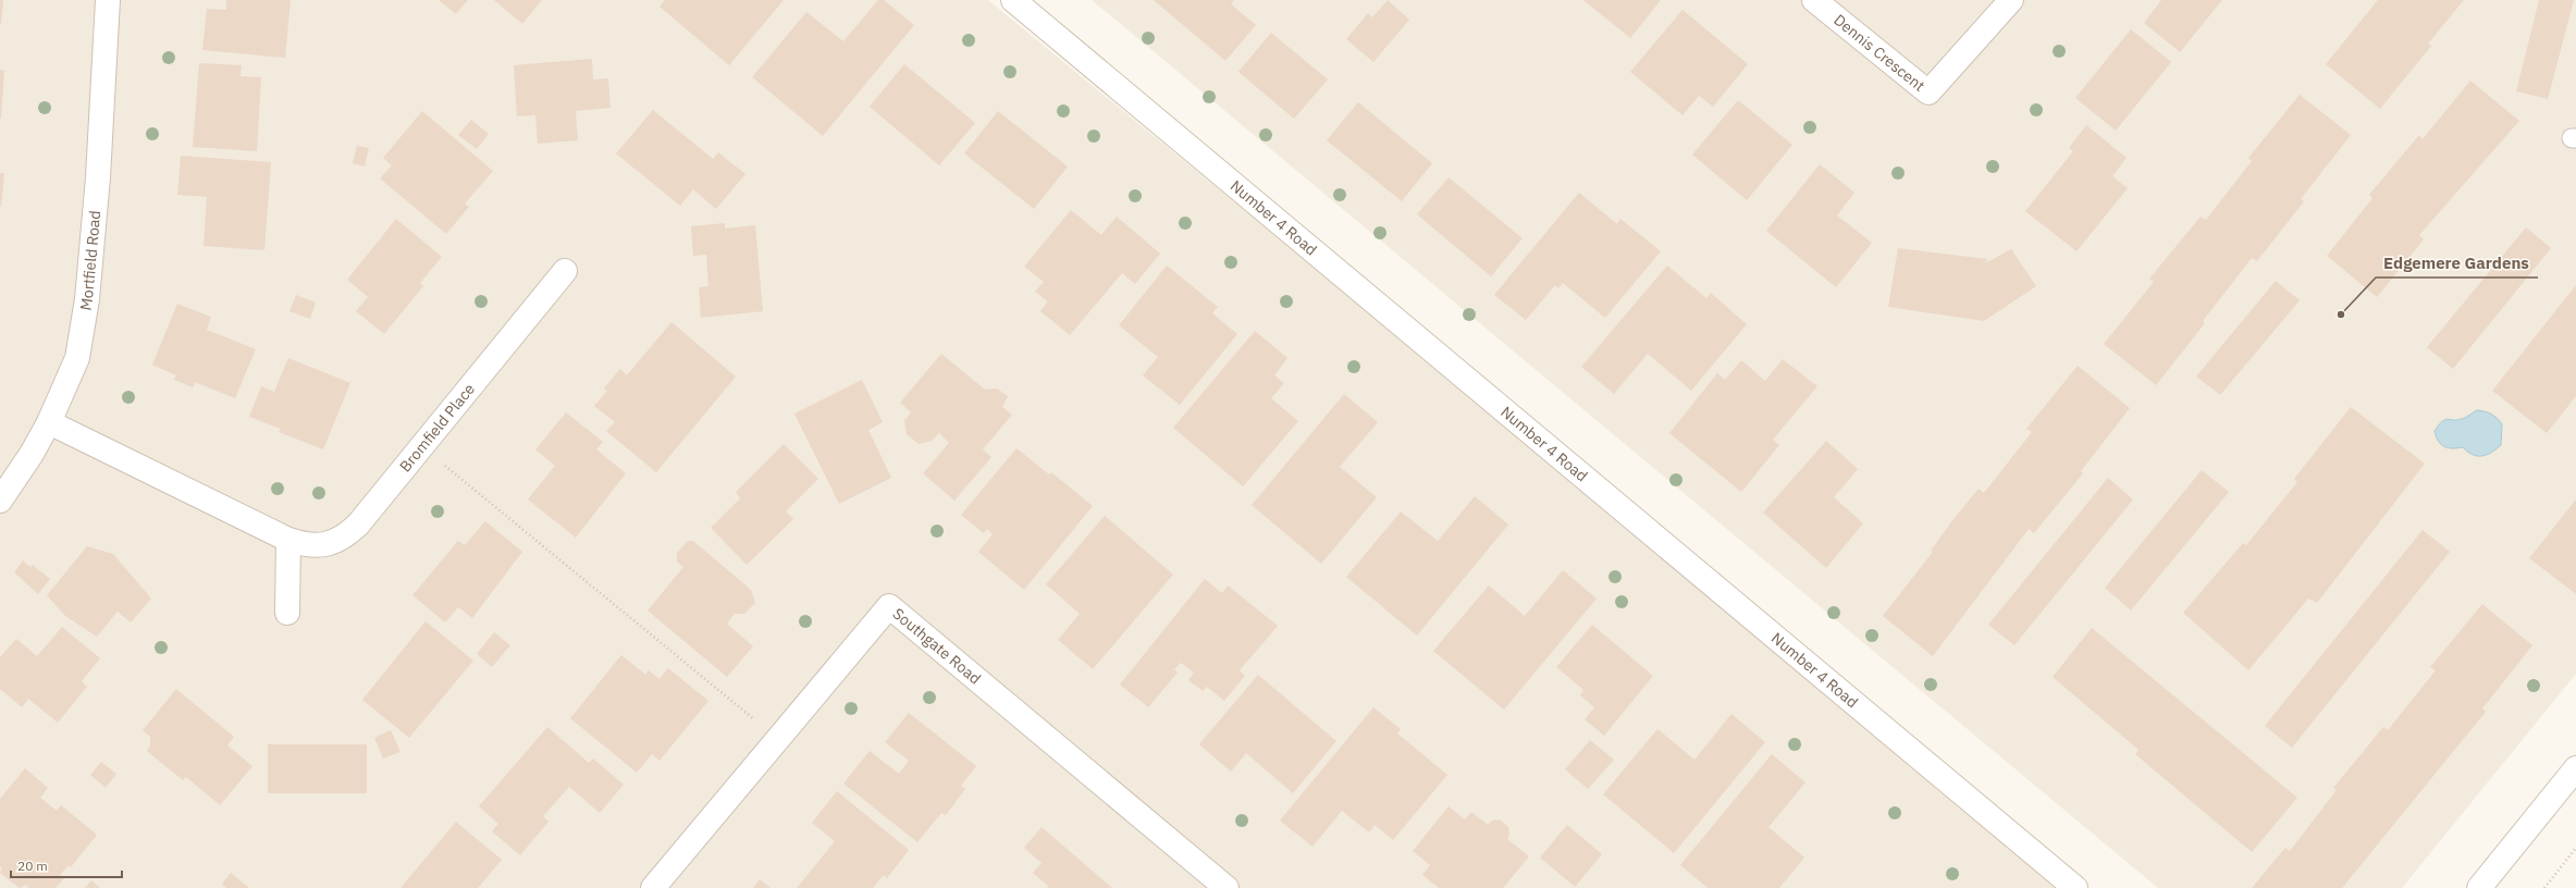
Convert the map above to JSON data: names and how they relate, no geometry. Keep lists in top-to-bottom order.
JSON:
{
  "streets": {
    "street": [
      "Dennis Crescent",
      "Number 4 Road",
      "Mortfield Road",
      "Bromfield Place",
      "Southgate Road"
    ]
  },
  "crossings": [
    ["Mortfield Road", "Bromfield Place"]
  ],
  "places": ["Edgemere Gardens"],
  "scale_bar": "20 m"
}
